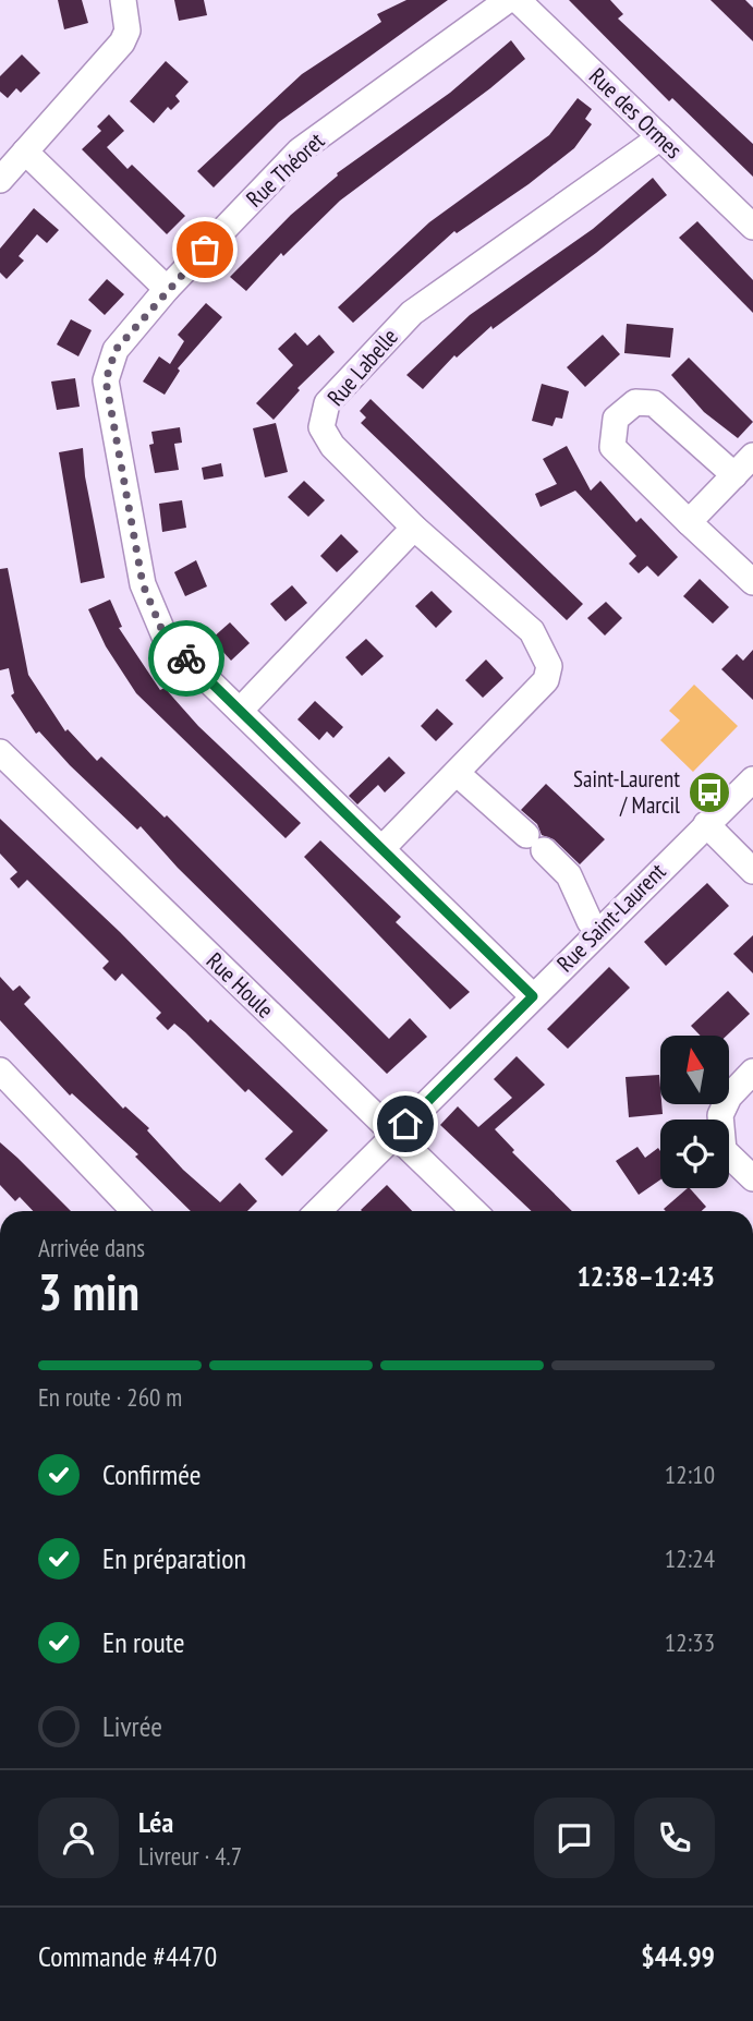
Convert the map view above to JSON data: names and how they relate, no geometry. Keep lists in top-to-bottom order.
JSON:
{
  "streets": {
    "street": [
      "Rue des Ormes",
      "Rue Théoret",
      "Rue Labelle",
      "Rue Saint-Laurent",
      "Rue Houle"
    ]
  },
  "crossings": [
    ["Rue des Ormes", "Rue Labelle"],
    ["Rue Théoret", "Rue Saint-Laurent"],
    ["Rue Saint-Laurent", "Rue Houle"]
  ],
  "places": {
    "bus stop": ["Saint-Laurent / Marcil"]
  },
  "north": "top",
  "page": {
    "heading": ["3 min", "Arrivée dans", "12:38–12:43"],
    "panel": [
      "Léa",
      "Livreur · 4.7",
      "Commande #4470",
      "$44.99"
    ],
    "bar": "En route · 260 m",
    "list": [
      ["Confirmée", "12:10"],
      ["En préparation", "12:24"],
      ["En route", "12:33"],
      "Livrée"
    ]
  }
}
